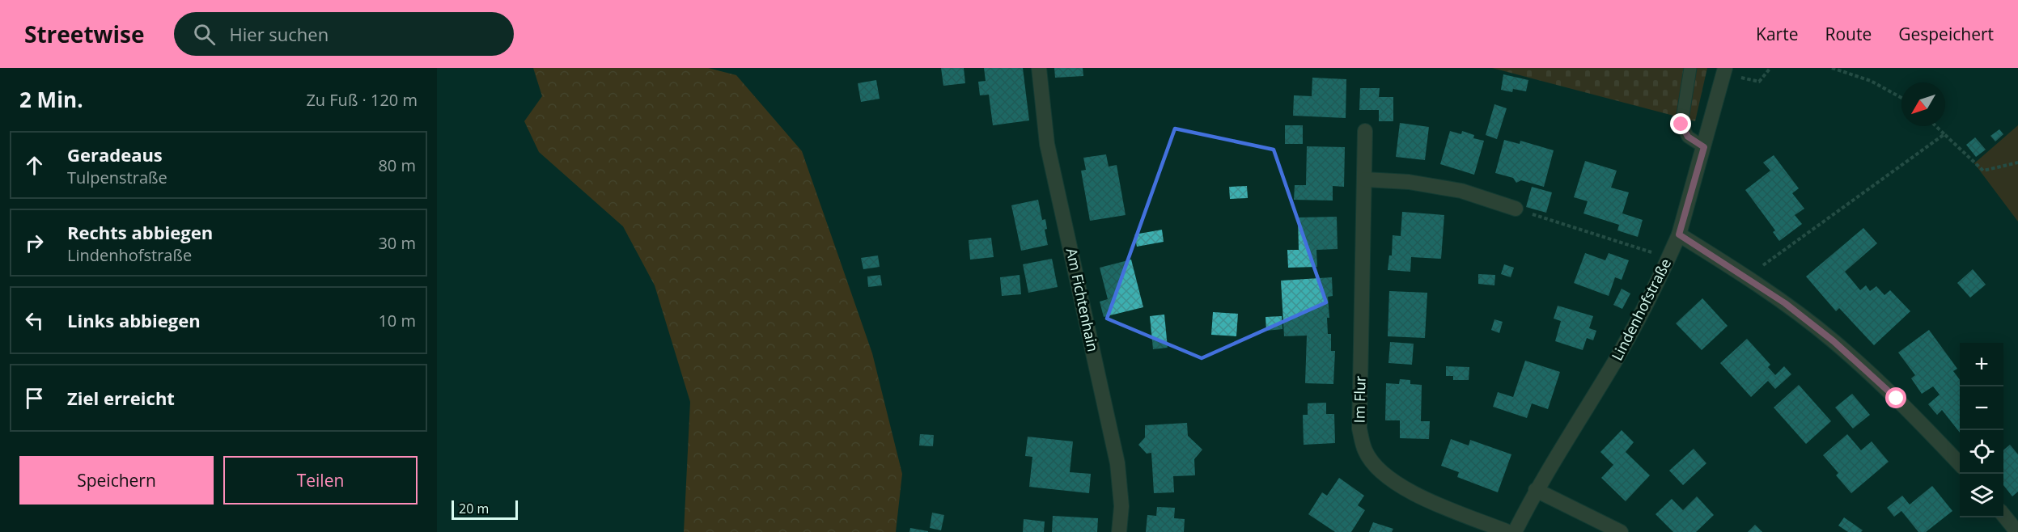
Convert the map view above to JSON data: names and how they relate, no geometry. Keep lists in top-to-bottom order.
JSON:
{
  "streets": {
    "street": ["Am Fichtenhain", "Lindenhofstraße", "Im Flur"]
  },
  "scale_bar": "20 m",
  "north": "bottom left",
  "page": {
    "header": "Streetwise",
    "search": "Hier suchen",
    "nav": ["Karte", "Route", "Gespeichert"],
    "heading": ["2 Min.", "Zu Fuß · 120 m"],
    "list": [
      ["Geradeaus", "Tulpenstraße", "80 m"],
      ["Rechts abbiegen", "Lindenhofstraße", "30 m"],
      ["Links abbiegen", "10 m"],
      "Ziel erreicht"
    ],
    "map_buttons": ["+", "−"],
    "buttons": ["Speichern", "Teilen"],
    "scale": "20 m"
  }
}
